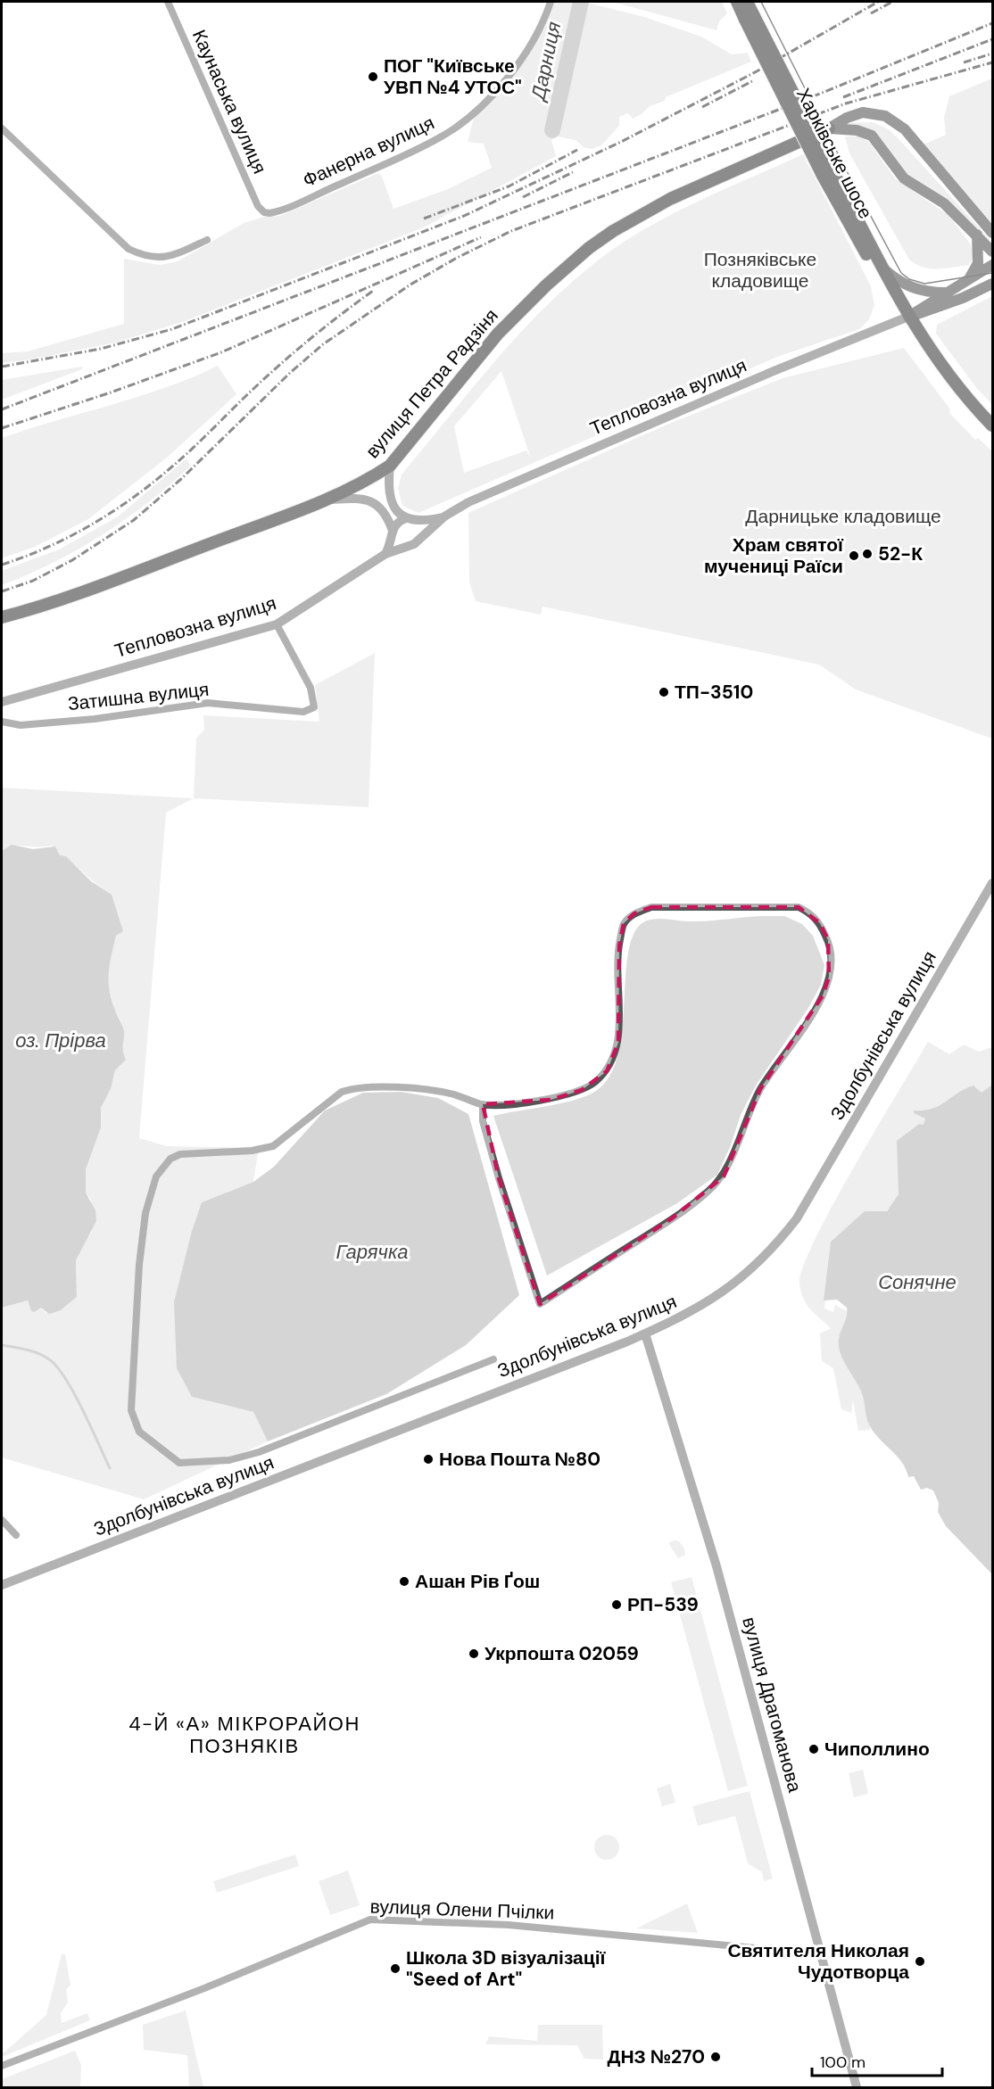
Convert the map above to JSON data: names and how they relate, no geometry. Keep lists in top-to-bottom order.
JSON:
{
  "streets": {
    "main road": ["Харківське шосе", "вулиця Петра Радзіня"],
    "street": [
      "Каунаська вулиця",
      "Фанерна вулиця",
      "Тепловозна вулиця",
      "Затишна вулиця",
      "Здолбунівська вулиця",
      "вулиця Драгоманова",
      "вулиця Олени Пчілки"
    ]
  },
  "crossings": [
    ["Каунаська вулиця", "Фанерна вулиця"],
    ["Харківське шосе", "Тепловозна вулиця"],
    ["Тепловозна вулиця", "Затишна вулиця"],
    ["Здолбунівська вулиця", "вулиця Драгоманова"],
    ["вулиця Драгоманова", "вулиця Олени Пчілки"]
  ],
  "districts": ["4-Й «А» МІКРОРАЙОН ПОЗНЯКІВ"],
  "water": [
    "Дарниця",
    "оз. Прірва",
    "Гарячка",
    "Сонячне"
  ],
  "parks": ["Позняківське кладовище", "Дарницьке кладовище"],
  "places": [
    "ПОГ \"Київське УВП №4 УТОС\"",
    "52-К",
    "Храм святої мучениці Раїси",
    "ТП-3510",
    "Нова Пошта №80",
    "Ашан Рів Ґош",
    "РП-539",
    "Укрпошта 02059",
    "Чиполлино",
    "Святителя Николая Чудотворца",
    "Школа 3D візуалізації \"Seed of Art\"",
    "ДНЗ №270"
  ],
  "scale_bar": "100 m"
}
